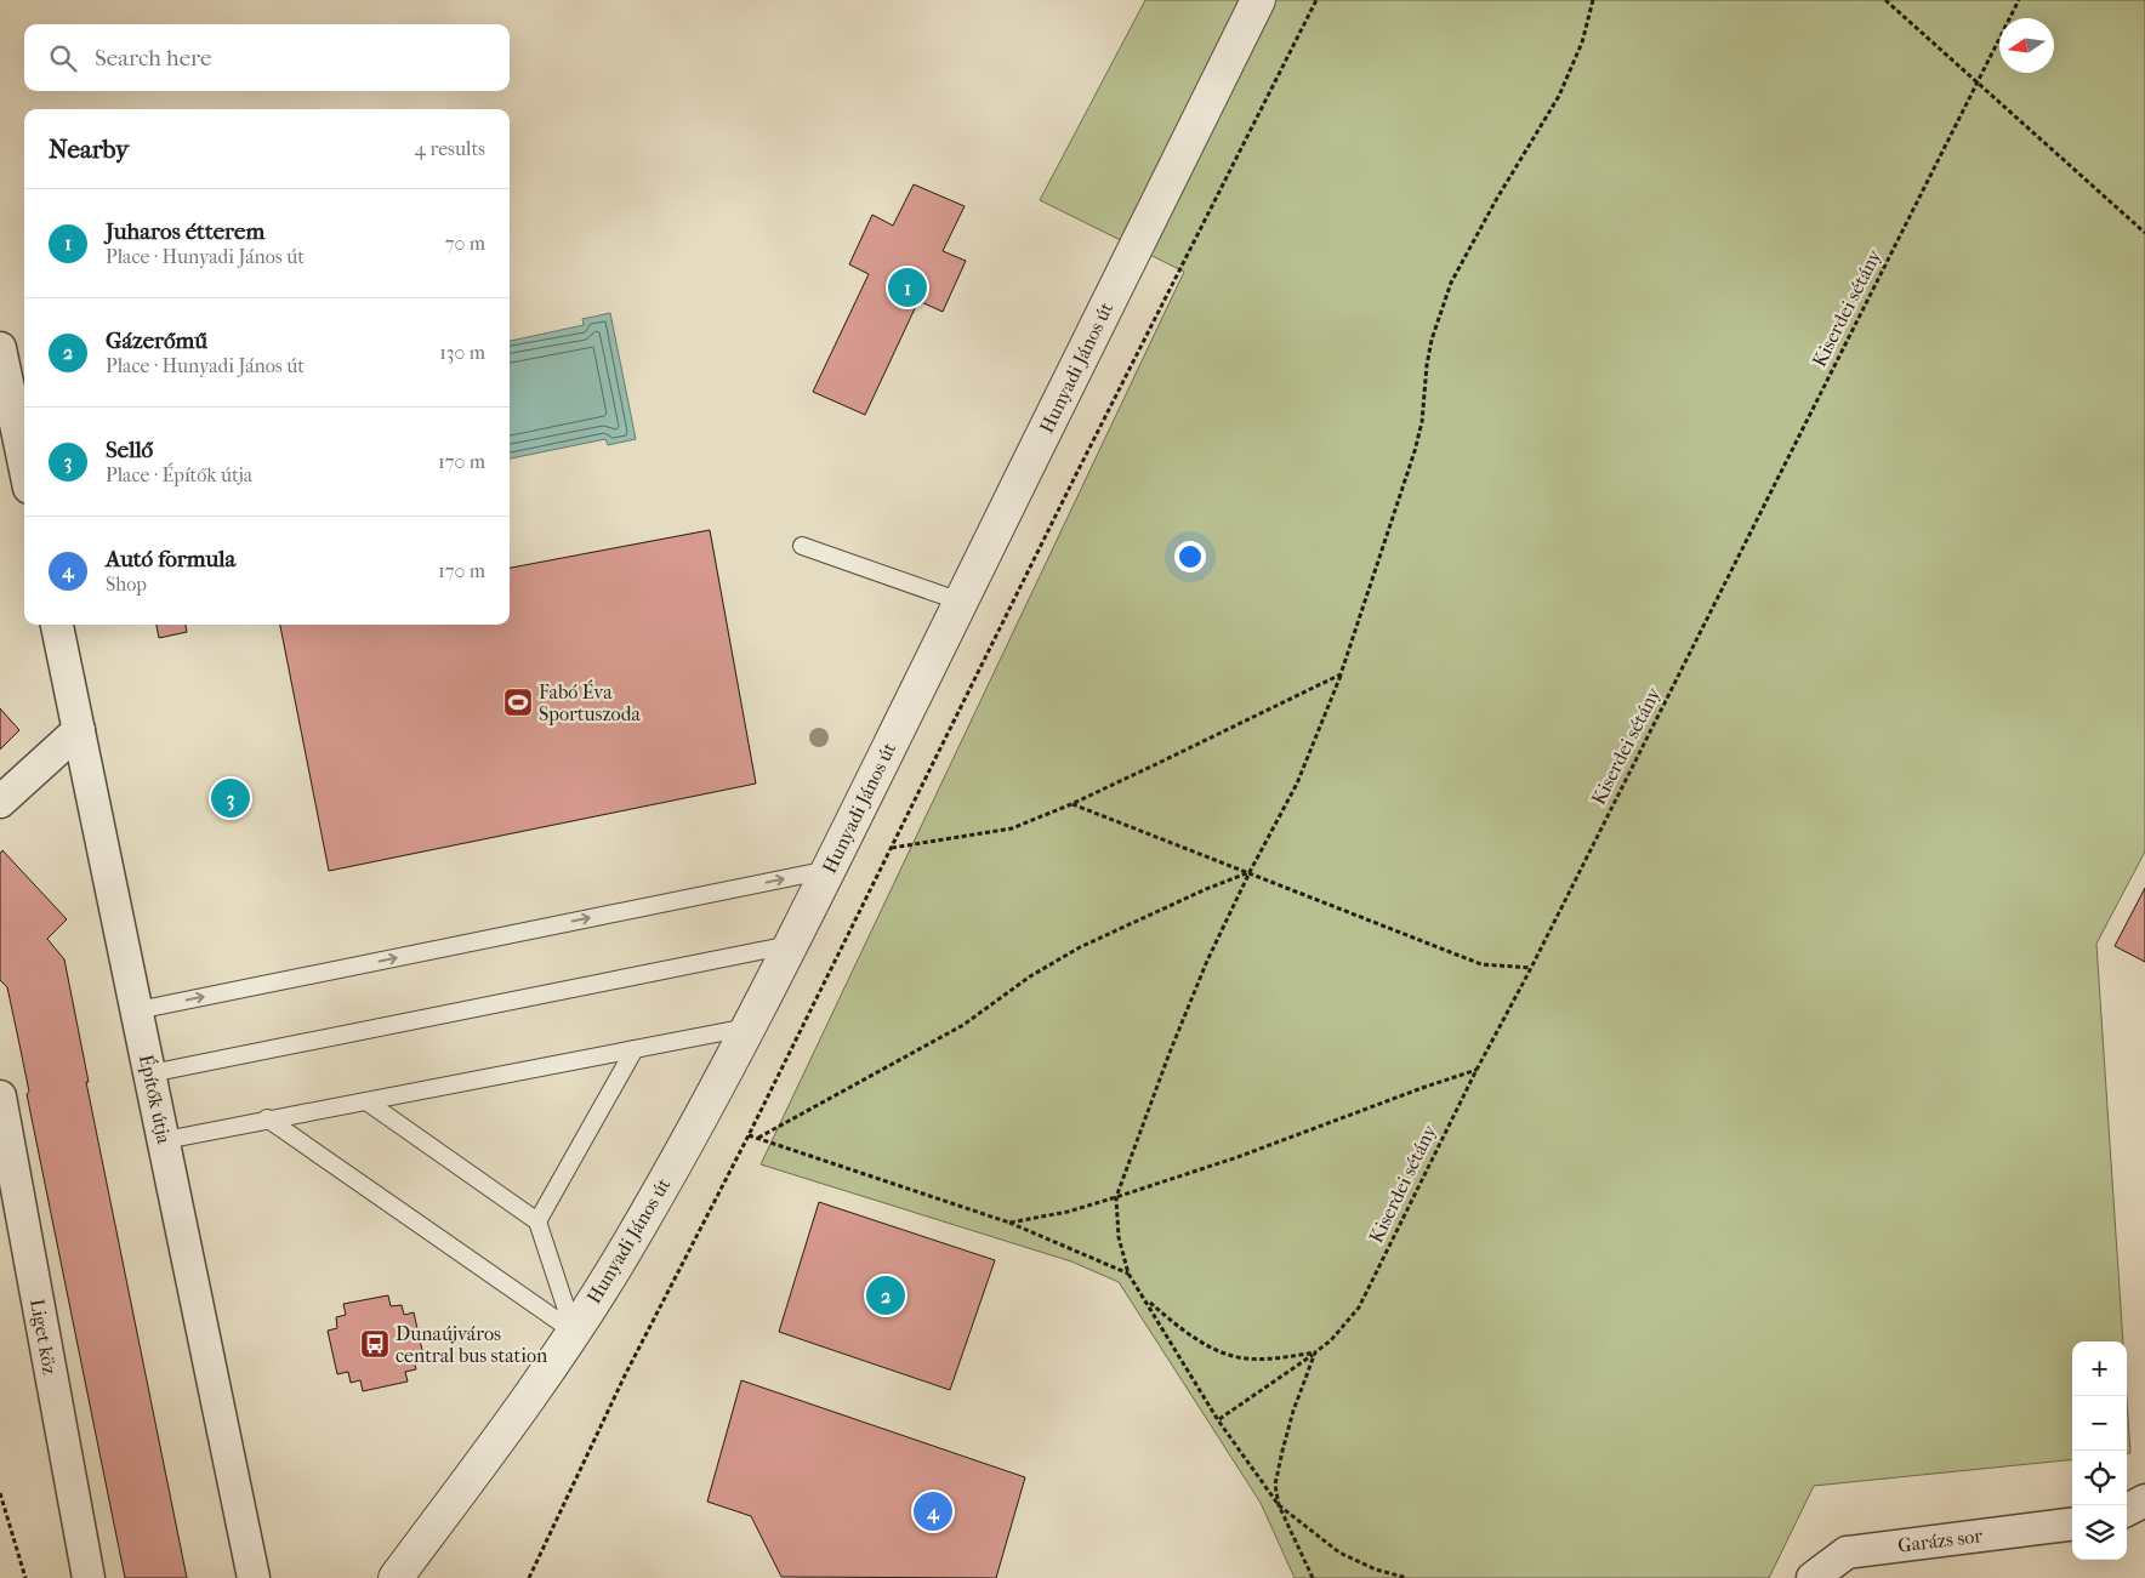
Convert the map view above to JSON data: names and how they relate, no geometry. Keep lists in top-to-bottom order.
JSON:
{
  "streets": {
    "street": [
      "Hunyadi János út",
      "Építők útja",
      "Liget köz",
      "Garázs sor"
    ],
    "path": ["Kiserdei sétány"]
  },
  "places": {
    "sports": ["Fabó Éva Sportuszoda"],
    "bus stop": ["Dunaújváros central bus station"]
  },
  "north": "left",
  "page": {
    "search": "Search here",
    "heading": ["Nearby", "4 results"],
    "list": [
      {
        "mark": "1",
        "name": "Juharos étterem",
        "note": "Place · Hunyadi János út",
        "value": "70 m"
      },
      {
        "mark": "2",
        "name": "Gázerőmű",
        "note": "Place · Hunyadi János út",
        "value": "130 m"
      },
      {
        "mark": "3",
        "name": "Sellő",
        "note": "Place · Építők útja",
        "value": "170 m"
      },
      {
        "mark": "4",
        "name": "Autó formula",
        "note": "Shop",
        "value": "170 m"
      }
    ],
    "pins": [
      "1",
      "3",
      "2",
      "4"
    ],
    "map_buttons": ["+", "−"]
  }
}
